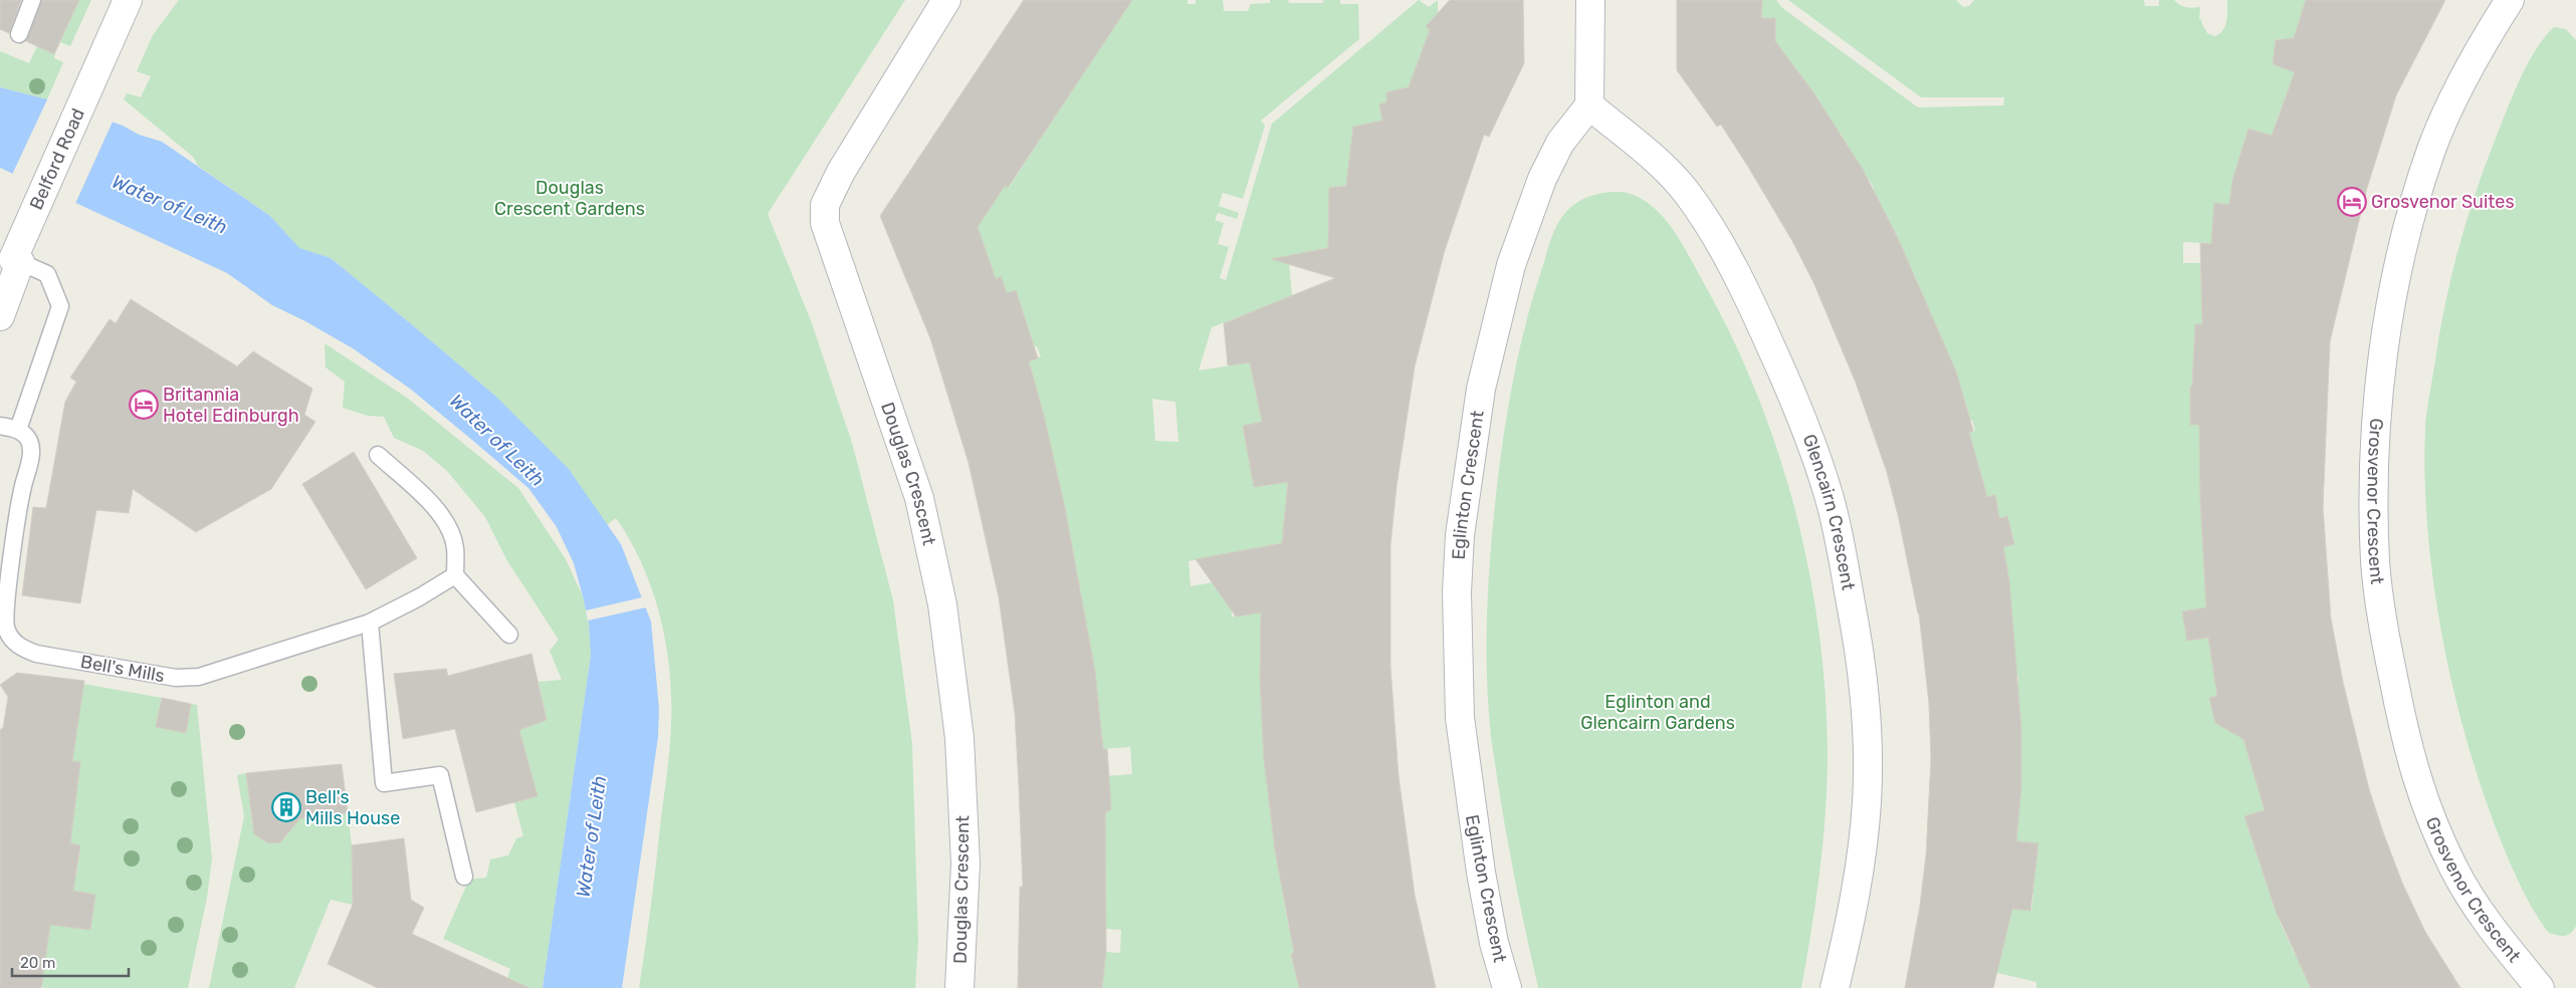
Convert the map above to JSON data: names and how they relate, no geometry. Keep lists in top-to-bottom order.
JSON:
{
  "streets": {
    "street": [
      "Belford Road",
      "Douglas Crescent",
      "Eglinton Crescent",
      "Grosvenor Crescent",
      "Glencairn Crescent"
    ],
    "lane": ["Bell's Mills"]
  },
  "crossings": [
    ["Eglinton Crescent", "Glencairn Crescent"]
  ],
  "water": ["Water of Leith"],
  "parks": ["Douglas Crescent Gardens", "Eglinton and Glencairn Gardens"],
  "places": {
    "hotel": ["Grosvenor Suites", "Britannia Hotel Edinburgh"],
    "building": ["Bell's Mills House"]
  },
  "scale_bar": "20 m"
}
